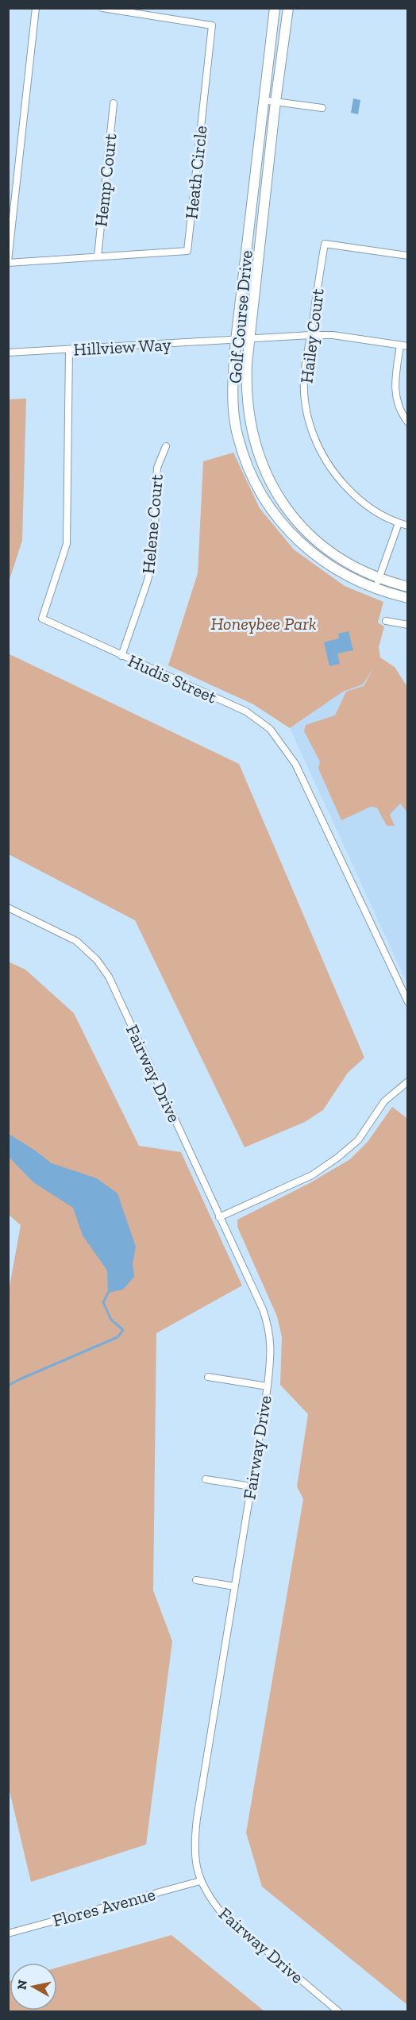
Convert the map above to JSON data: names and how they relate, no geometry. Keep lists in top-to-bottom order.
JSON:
{
  "streets": {
    "street": [
      "Heath Circle",
      "Hemp Court",
      "Golf Course Drive",
      "Hailey Court",
      "Hillview Way",
      "Helene Court",
      "Hudis Street",
      "Fairway Drive",
      "Flores Avenue"
    ]
  },
  "crossings": [
    ["Heath Circle", "Hemp Court"],
    ["Golf Course Drive", "Hillview Way"],
    ["Hailey Court", "Hillview Way"],
    ["Hillview Way", "Hudis Street"],
    ["Helene Court", "Hudis Street"],
    ["Fairway Drive", "Flores Avenue"]
  ],
  "parks": ["Honeybee Park"],
  "north": "left"
}
